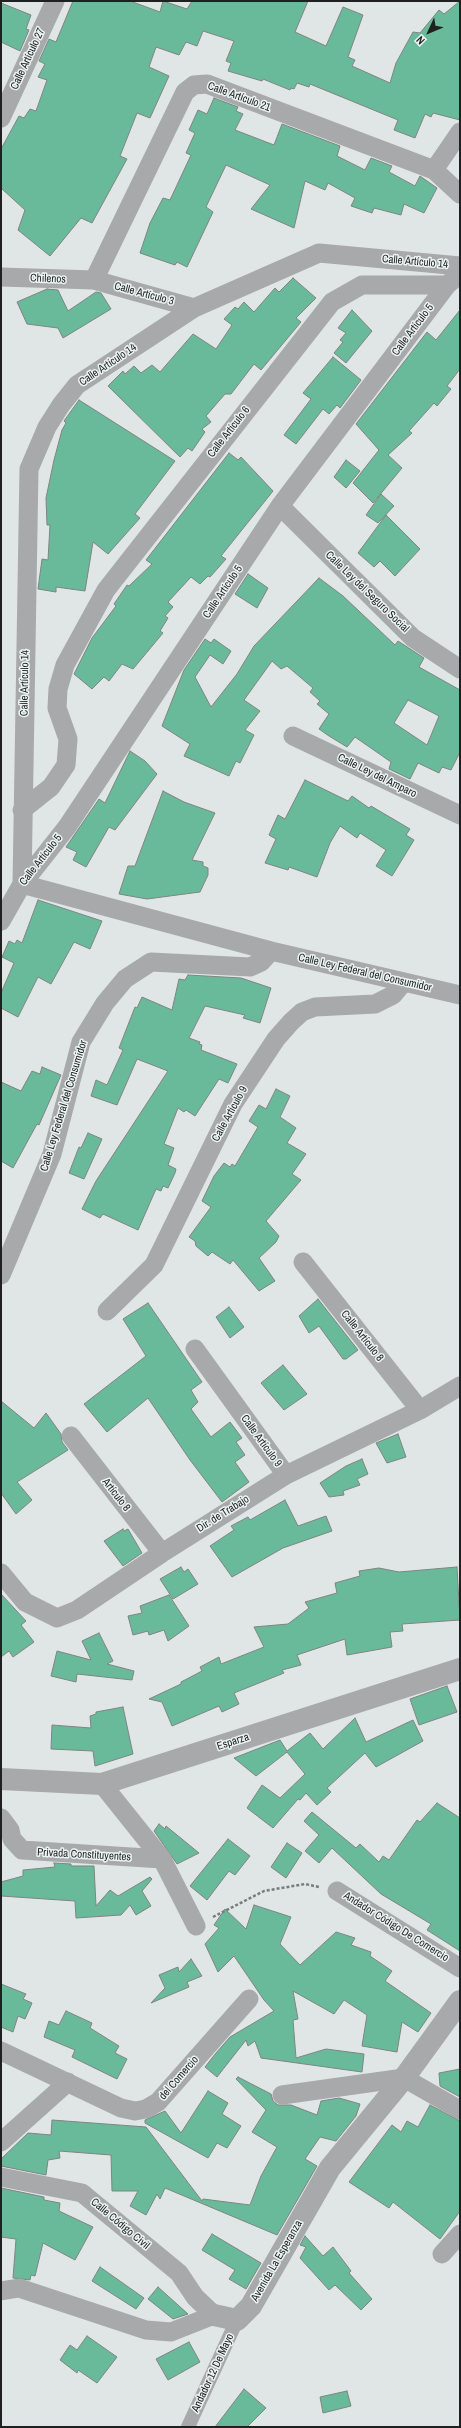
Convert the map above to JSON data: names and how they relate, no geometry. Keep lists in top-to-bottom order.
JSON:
{
  "streets": {
    "street": [
      "Calle Artículo 27",
      "Calle Artículo 21",
      "Calle Artículo 14",
      "Chilenos",
      "Calle Artículo 3",
      "Calle Artículo 5",
      "Calle Artículo 6",
      "Calle Ley del Seguro Social",
      "Calle Ley del Amparo",
      "Calle Ley Federal del Consumidor",
      "Calle Artículo 9",
      "Calle Artículo 8",
      "Artículo 8",
      "Dir. de Trabajo",
      "Esparza",
      "Privada Constituyentes",
      "Andador Código De Comercio",
      "del Comercio",
      "Calle Código Civil",
      "Avenida La Esperanza",
      "Andador 12 De Mayo"
    ]
  },
  "crossings": [
    ["Calle Artículo 21", "Chilenos"],
    ["Calle Artículo 21", "Calle Artículo 3"],
    ["Calle Artículo 14", "Calle Artículo 3"],
    ["Calle Artículo 14", "Calle Artículo 5"],
    ["Calle Artículo 14", "Calle Artículo 6"],
    ["Calle Artículo 14", "Calle Ley Federal del Consumidor"],
    ["Chilenos", "Calle Artículo 3"],
    ["Calle Artículo 5", "Calle Artículo 6"],
    ["Calle Artículo 5", "Calle Ley del Seguro Social"],
    ["Calle Artículo 5", "Calle Ley Federal del Consumidor"],
    ["Calle Ley Federal del Consumidor", "Calle Artículo 9"],
    ["Calle Artículo 9", "Dir. de Trabajo"],
    ["Calle Artículo 8", "Dir. de Trabajo"],
    ["Artículo 8", "Dir. de Trabajo"],
    ["Avenida La Esperanza", "Andador 12 De Mayo"]
  ],
  "north": "bottom left"
}
